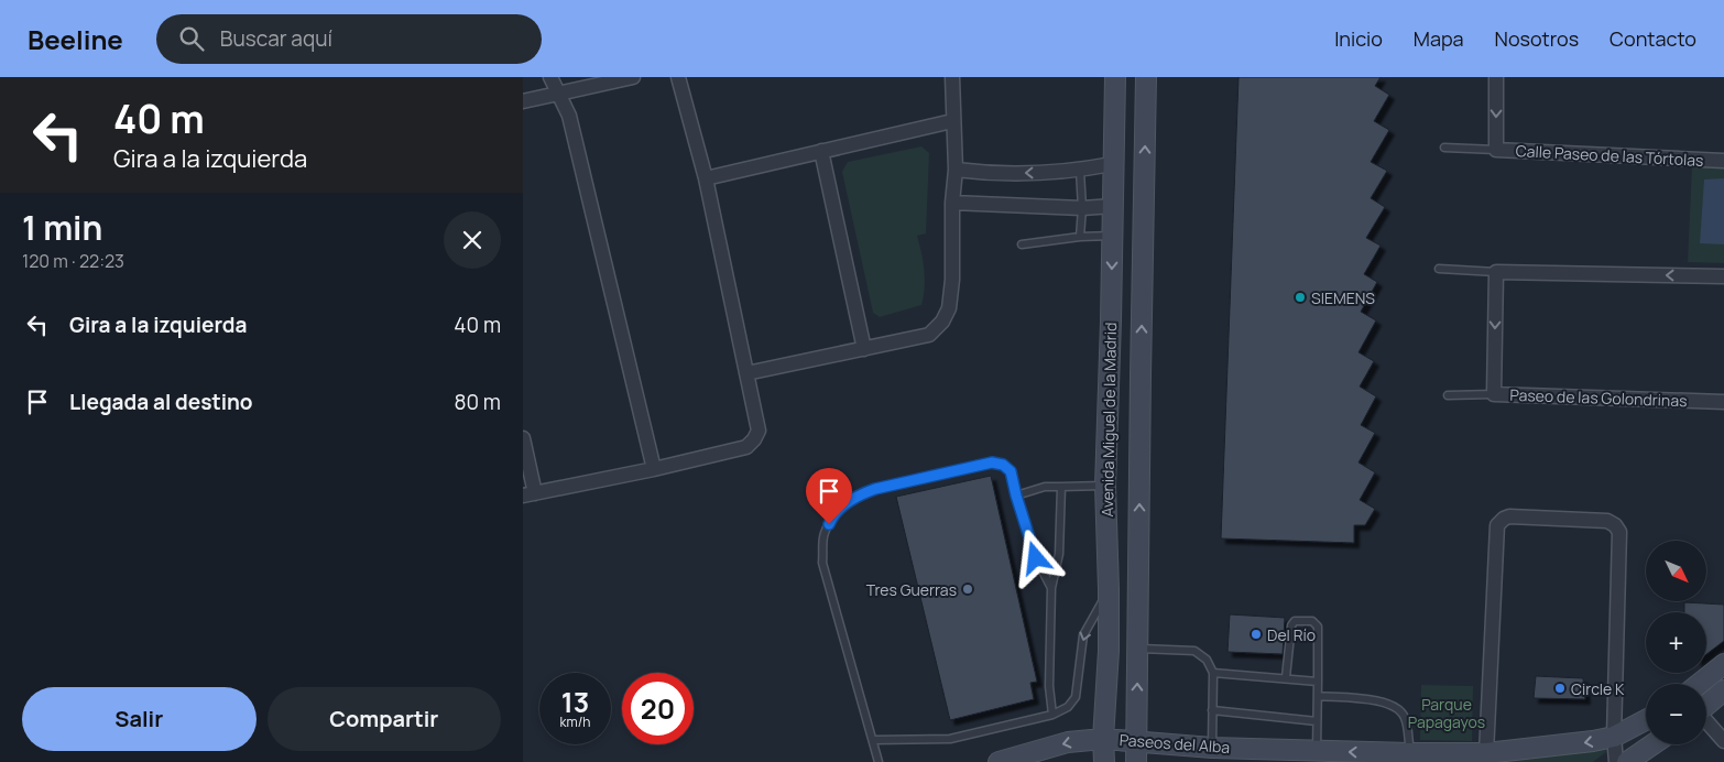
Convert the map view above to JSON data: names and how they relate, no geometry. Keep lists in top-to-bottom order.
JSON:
{
  "streets": {
    "main road": ["Avenida Miguel de la Madrid", "Paseos del Alba"],
    "street": ["Calle Paseo de las Tórtolas", "Paseo de las Golondrinas"]
  },
  "crossings": [
    ["Avenida Miguel de la Madrid", "Paseos del Alba"]
  ],
  "one_way": ["Paseos del Alba"],
  "parks": ["Parque Papagayos"],
  "places": [
    "SIEMENS",
    "Tres Guerras",
    "Del Río",
    "Circle K"
  ],
  "north": "bottom right",
  "page": {
    "header": "Beeline",
    "search": "Buscar aquí",
    "nav": [
      "Inicio",
      "Mapa",
      "Nosotros",
      "Contacto"
    ],
    "turn": ["40 m", "Gira a la izquierda"],
    "heading": ["1 min", "120 m · 22:23"],
    "list": [
      {
        "name": "Gira a la izquierda",
        "value": "40 m"
      },
      {
        "name": "Llegada al destino",
        "value": "80 m"
      }
    ],
    "map_buttons": ["+", "−"],
    "speed": "13 km/h",
    "limit": "20",
    "buttons": ["Salir", "Compartir"]
  }
}
